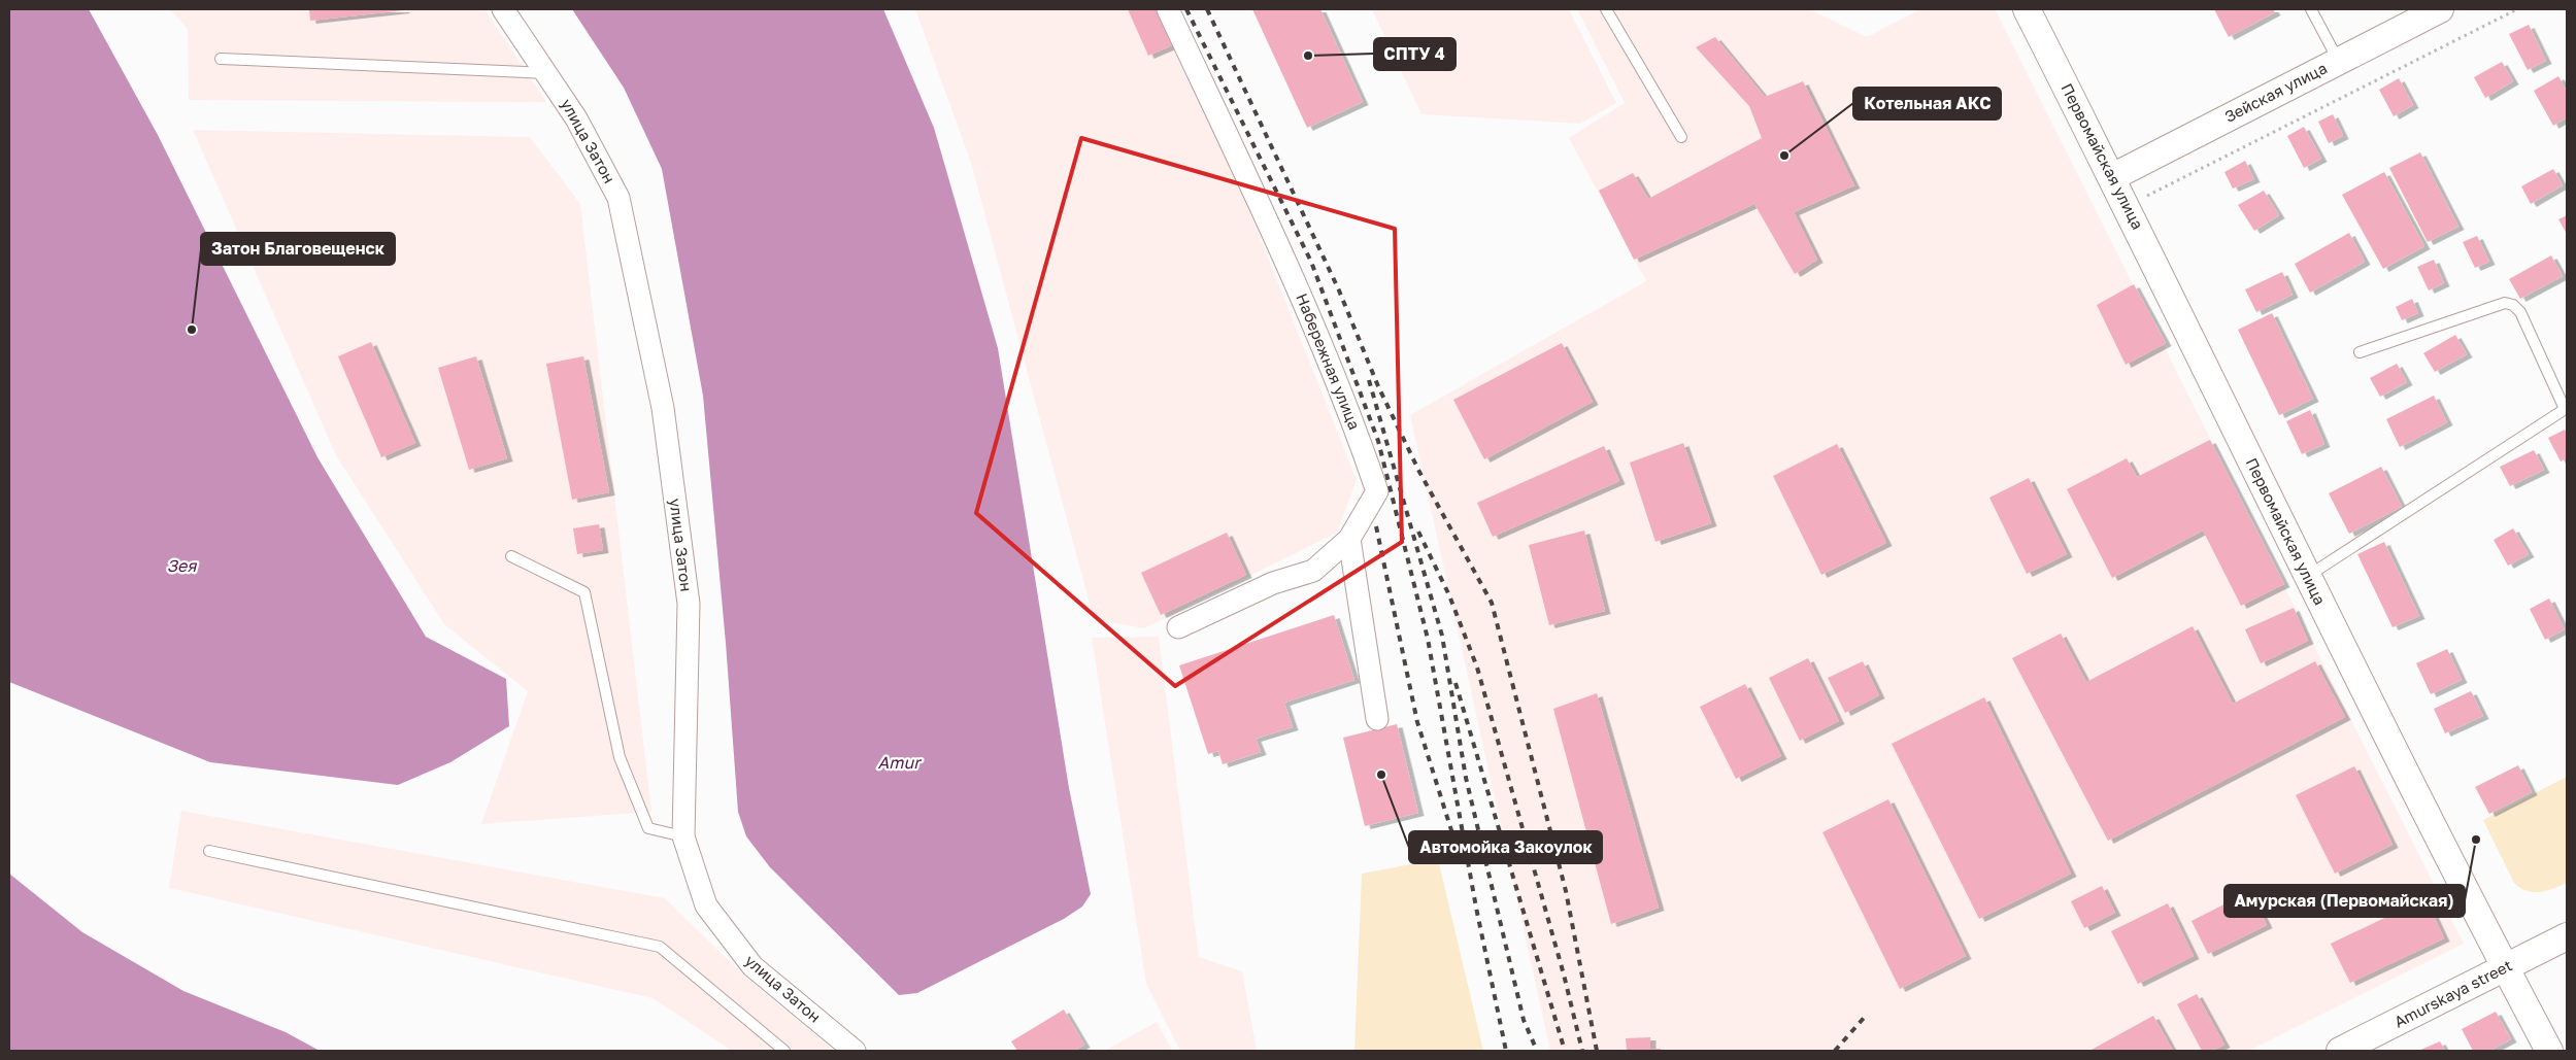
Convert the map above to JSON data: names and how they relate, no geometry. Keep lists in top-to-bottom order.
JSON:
{
  "streets": {
    "street": [
      "Зейская улица",
      "улица Затон",
      "Первомайская улица",
      "Набережная улица",
      "Amurskaya street"
    ]
  },
  "crossings": [
    ["Зейская улица", "Первомайская улица"],
    ["Первомайская улица", "Amurskaya street"]
  ],
  "water": ["Зея", "Amur"],
  "places": [
    "СПТУ 4",
    "Котельная АКС",
    "Затон Благовещенск",
    "Автомойка Закоулок",
    "Амурская (Первомайская)"
  ]
}
